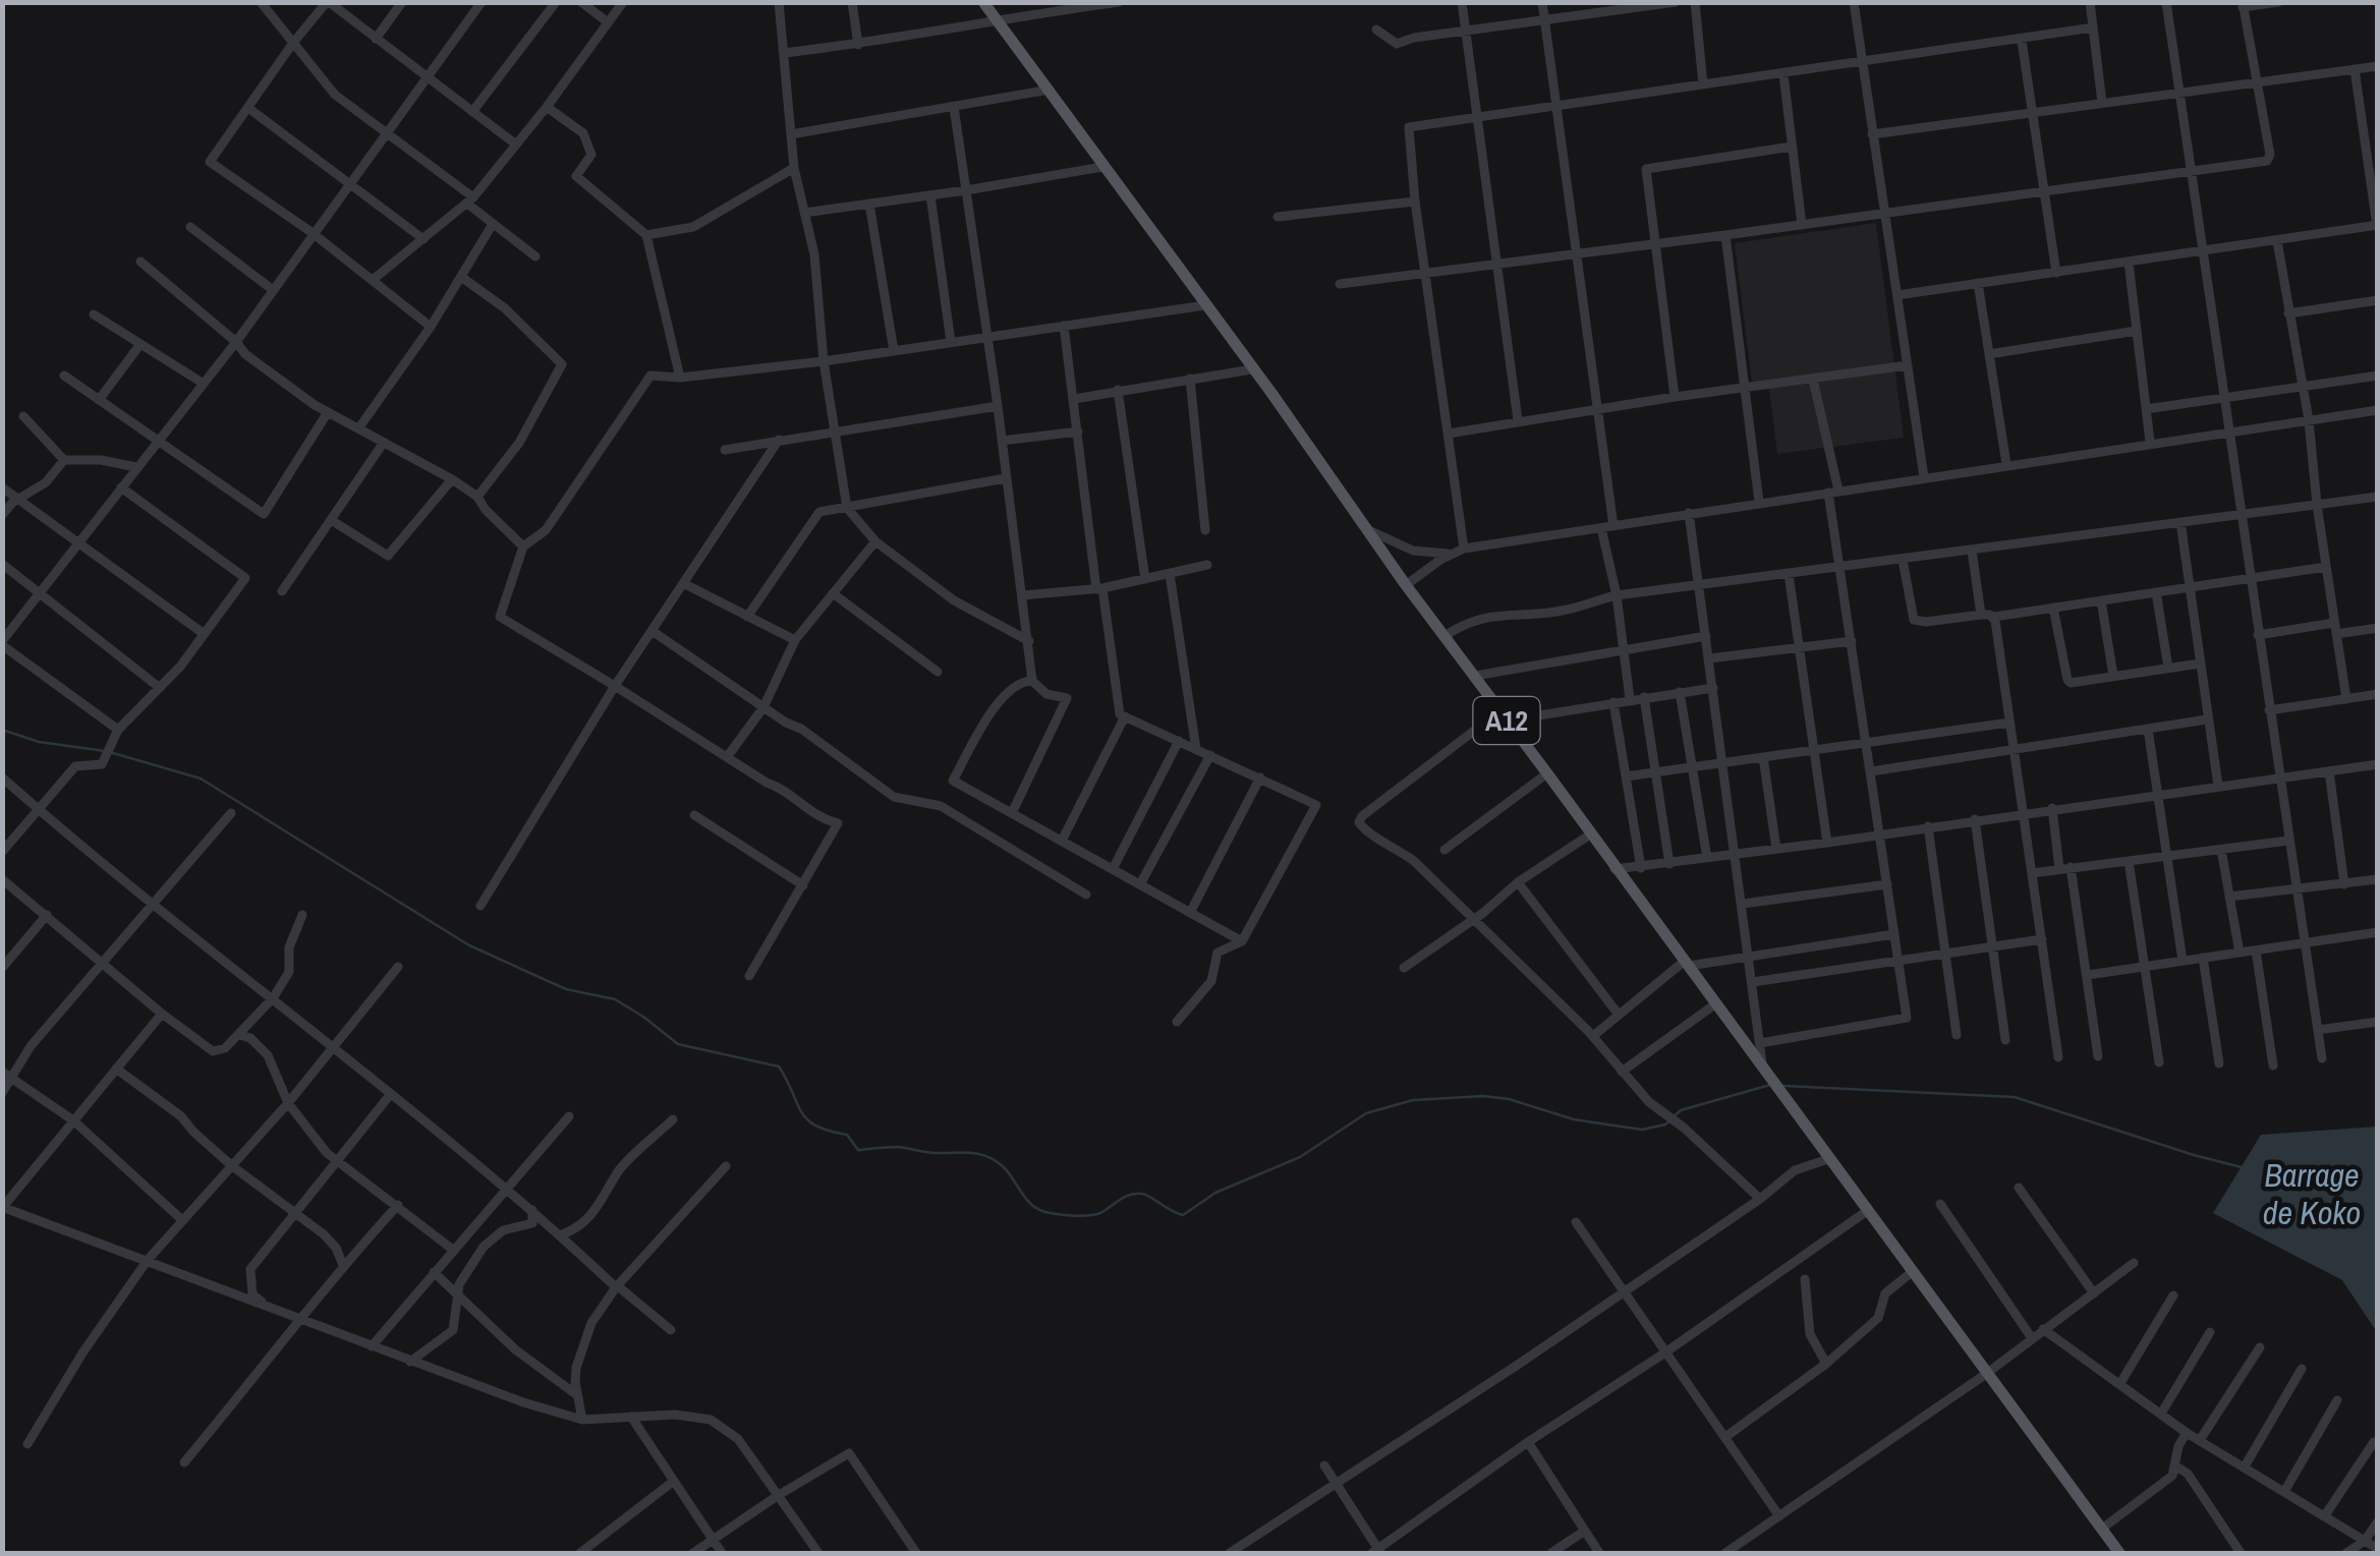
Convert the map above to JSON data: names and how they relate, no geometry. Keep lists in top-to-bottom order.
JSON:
{
  "streets": {
    "main road": ["A12"]
  },
  "water": ["Barrage de Koko"]
}
